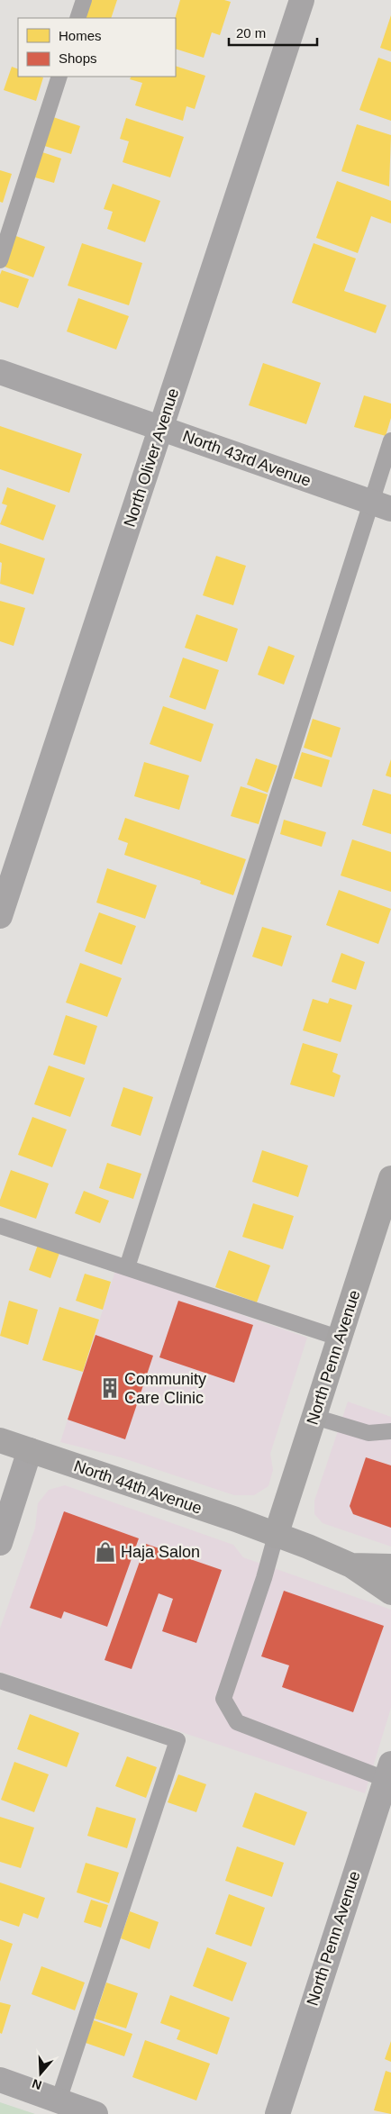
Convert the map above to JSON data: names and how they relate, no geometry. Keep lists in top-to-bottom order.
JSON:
{
  "streets": {
    "main road": ["North Penn Avenue", "North 44th Avenue"],
    "street": ["North Oliver Avenue", "North 43rd Avenue"]
  },
  "crossings": [
    ["North Oliver Avenue", "North 43rd Avenue"],
    ["North Penn Avenue", "North 44th Avenue"]
  ],
  "places": {
    "building": ["Community Care Clinic"],
    "shop": ["Haja Salon"]
  },
  "legend": ["Homes", "Shops"],
  "scale_bar": "20 m",
  "north": "bottom"
}
